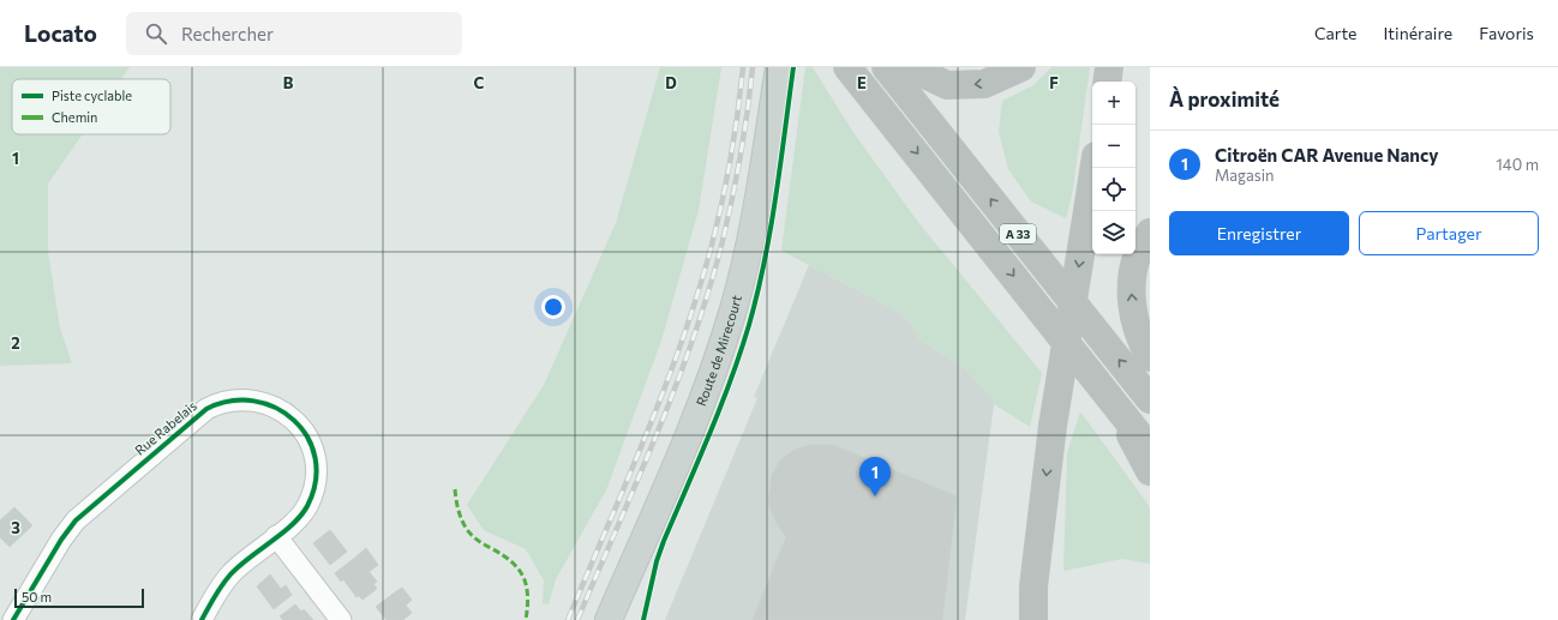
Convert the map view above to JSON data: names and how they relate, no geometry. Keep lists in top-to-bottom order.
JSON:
{
  "streets": {
    "highway": ["A 33"],
    "main road": ["Route de Mirecourt"],
    "street": ["Rue Rabelais"]
  },
  "legend": ["Piste cyclable", "Chemin"],
  "scale_bar": "50 m",
  "page": {
    "header": "Locato",
    "search": "Rechercher",
    "nav": ["Carte", "Itinéraire", "Favoris"],
    "heading": "À proximité",
    "map_buttons": ["+", "−"],
    "list": [
      {
        "mark": "1",
        "name": "Citroën CAR Avenue Nancy",
        "note": "Magasin",
        "value": "140 m"
      }
    ],
    "buttons": ["Enregistrer", "Partager"],
    "pins": "1",
    "scale": "50 m"
  },
  "grid": {
    "columns": [
      "B",
      "C",
      "D",
      "E",
      "F"
    ],
    "rows": ["1", "2", "3"]
  }
}
